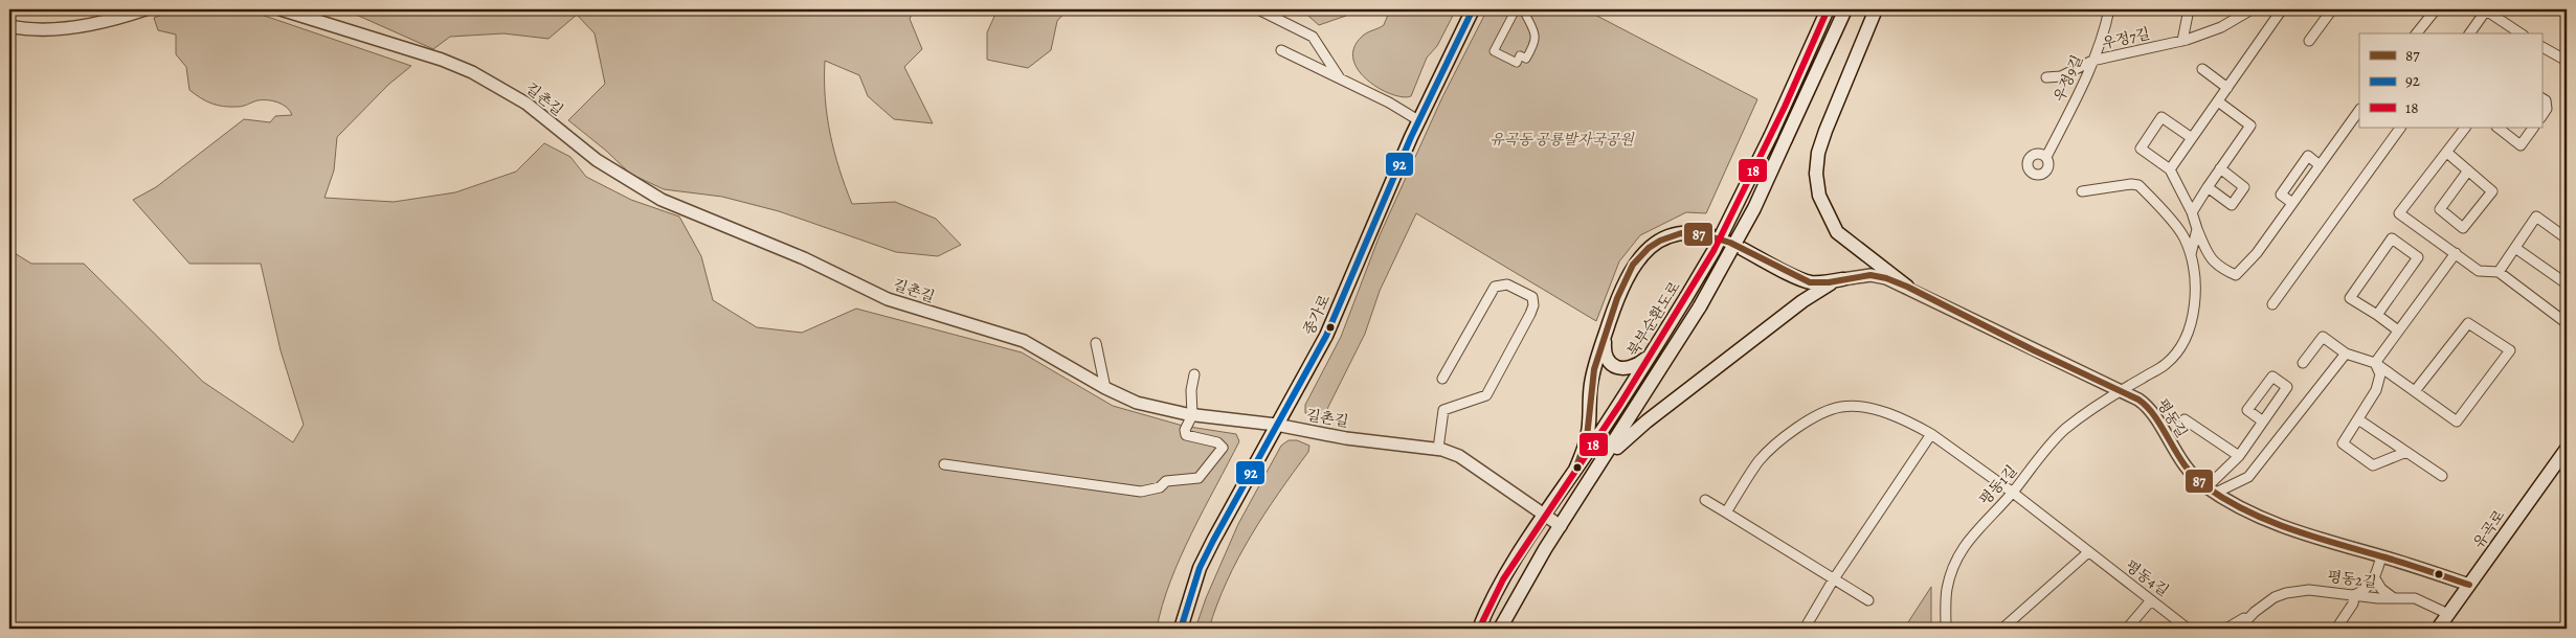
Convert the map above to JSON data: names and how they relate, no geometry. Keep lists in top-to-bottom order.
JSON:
{
  "streets": {
    "main road": ["종가로", "북부순환도로", "유곡로"],
    "street": [
      "우정7길",
      "우정9길",
      "길촌길",
      "평동길",
      "평동1길",
      "평동4길",
      "평동2길"
    ]
  },
  "crossings": [
    ["우정7길", "우정9길"],
    ["길촌길", "종가로"],
    ["길촌길", "북부순환도로"],
    ["평동길", "평동1길"],
    ["평동길", "유곡로"],
    ["평동1길", "평동4길"],
    ["유곡로", "평동2길"]
  ],
  "parks": ["유곡동 공룡발자국공원"],
  "lines": ["transit line 92", "transit line 18", "transit line 87"],
  "legend": ["87", "92", "18"]
}
